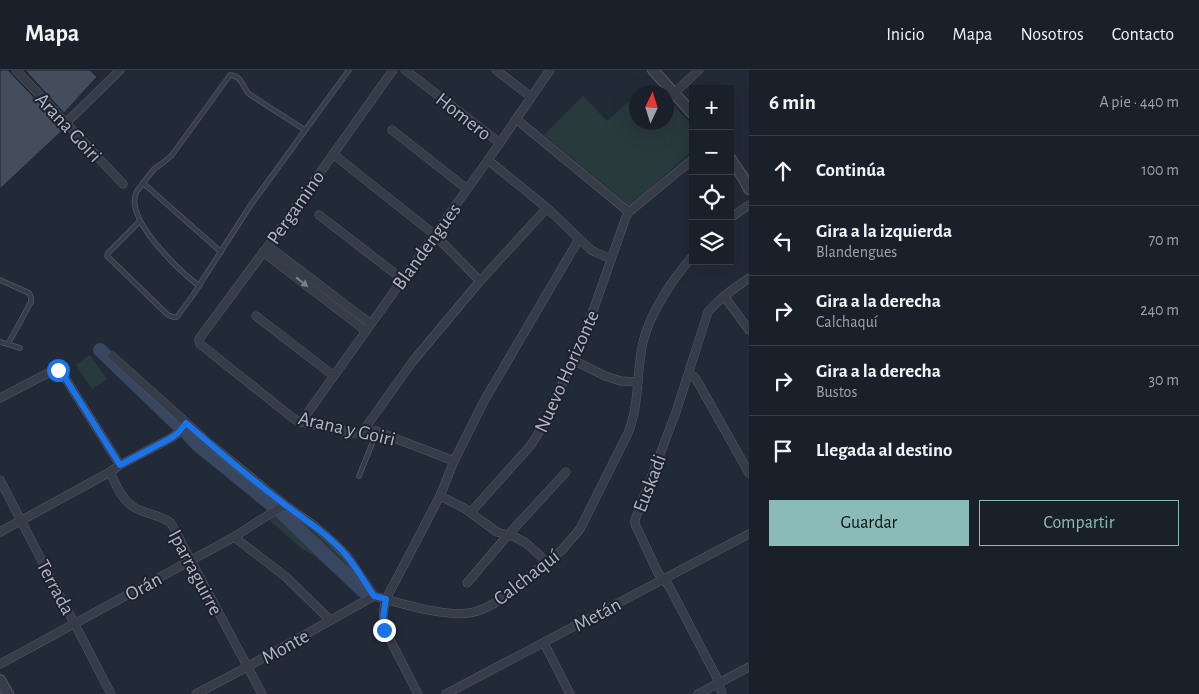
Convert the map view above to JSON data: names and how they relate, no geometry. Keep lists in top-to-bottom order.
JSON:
{
  "streets": {
    "street": [
      "Homero",
      "Arana Goiri",
      "Pergamino",
      "Blandengues",
      "Nuevo Horizonte",
      "Arana y Goiri",
      "Euskadi",
      "Iparraguirre",
      "Calchaquí",
      "Orán",
      "Terrada",
      "Metán",
      "Monte"
    ]
  },
  "crossings": [
    ["Homero", "Blandengues"],
    ["Pergamino", "Arana y Goiri"],
    ["Blandengues", "Arana y Goiri"],
    ["Euskadi", "Metán"],
    ["Iparraguirre", "Orán"],
    ["Iparraguirre", "Monte"],
    ["Calchaquí", "Monte"],
    ["Orán", "Terrada"]
  ],
  "north": "top",
  "page": {
    "header": "Mapa",
    "nav": [
      "Inicio",
      "Mapa",
      "Nosotros",
      "Contacto"
    ],
    "heading": ["6 min", "A pie · 440 m"],
    "map_buttons": ["+", "−"],
    "list": [
      ["Continúa", "100 m"],
      ["Gira a la izquierda", "Blandengues", "70 m"],
      ["Gira a la derecha", "Calchaquí", "240 m"],
      ["Gira a la derecha", "Bustos", "30 m"],
      "Llegada al destino"
    ],
    "buttons": ["Guardar", "Compartir"]
  }
}
